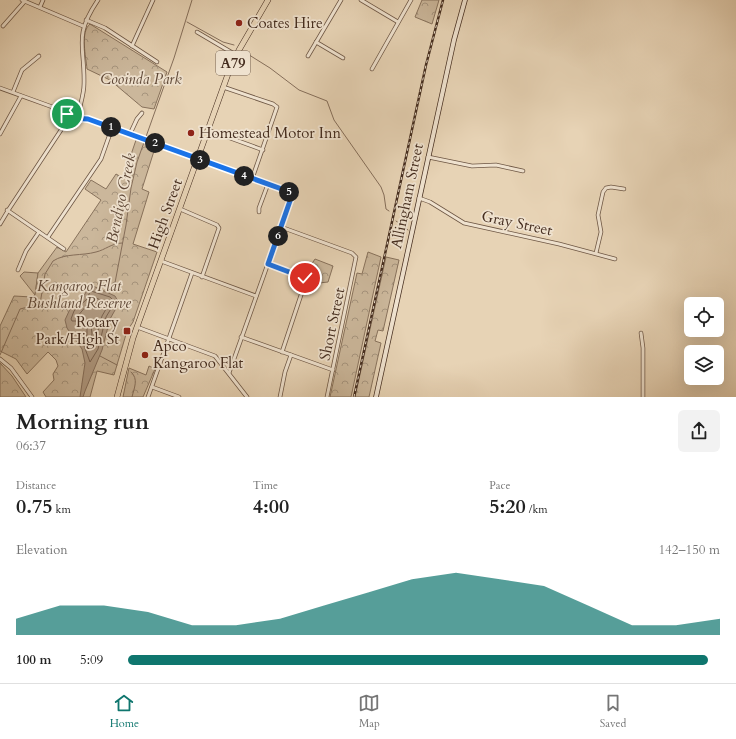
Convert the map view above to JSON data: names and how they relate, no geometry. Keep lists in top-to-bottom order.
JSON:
{
  "streets": {
    "highway": ["A79", "High Street"],
    "street": ["Allingham Street", "Gray Street", "Short Street"]
  },
  "crossings": [
    ["Allingham Street", "Gray Street"]
  ],
  "water": ["Bendigo Creek"],
  "parks": ["Cooinda Park", "Kangaroo Flat Bushland Reserve"],
  "places": {
    "other": ["Coates Hire", "Homestead Motor Inn", "Apco Kangaroo Flat"],
    "transit": ["Rotary Park/High St"]
  },
  "page": {
    "pins": [
      "1",
      "2",
      "3",
      "4",
      "5",
      "6"
    ],
    "heading": ["Morning run", "06:37"],
    "stats": [
      ["Distance", "0.75 km"],
      ["Time", "4:00"],
      ["Pace", "5:20 /km"]
    ],
    "chart": ["Elevation", "142–150 m"],
    "list": [
      {
        "name": "100 m",
        "note": "5:09"
      }
    ],
    "tabs": ["Home", "Map", "Saved"]
  }
}
